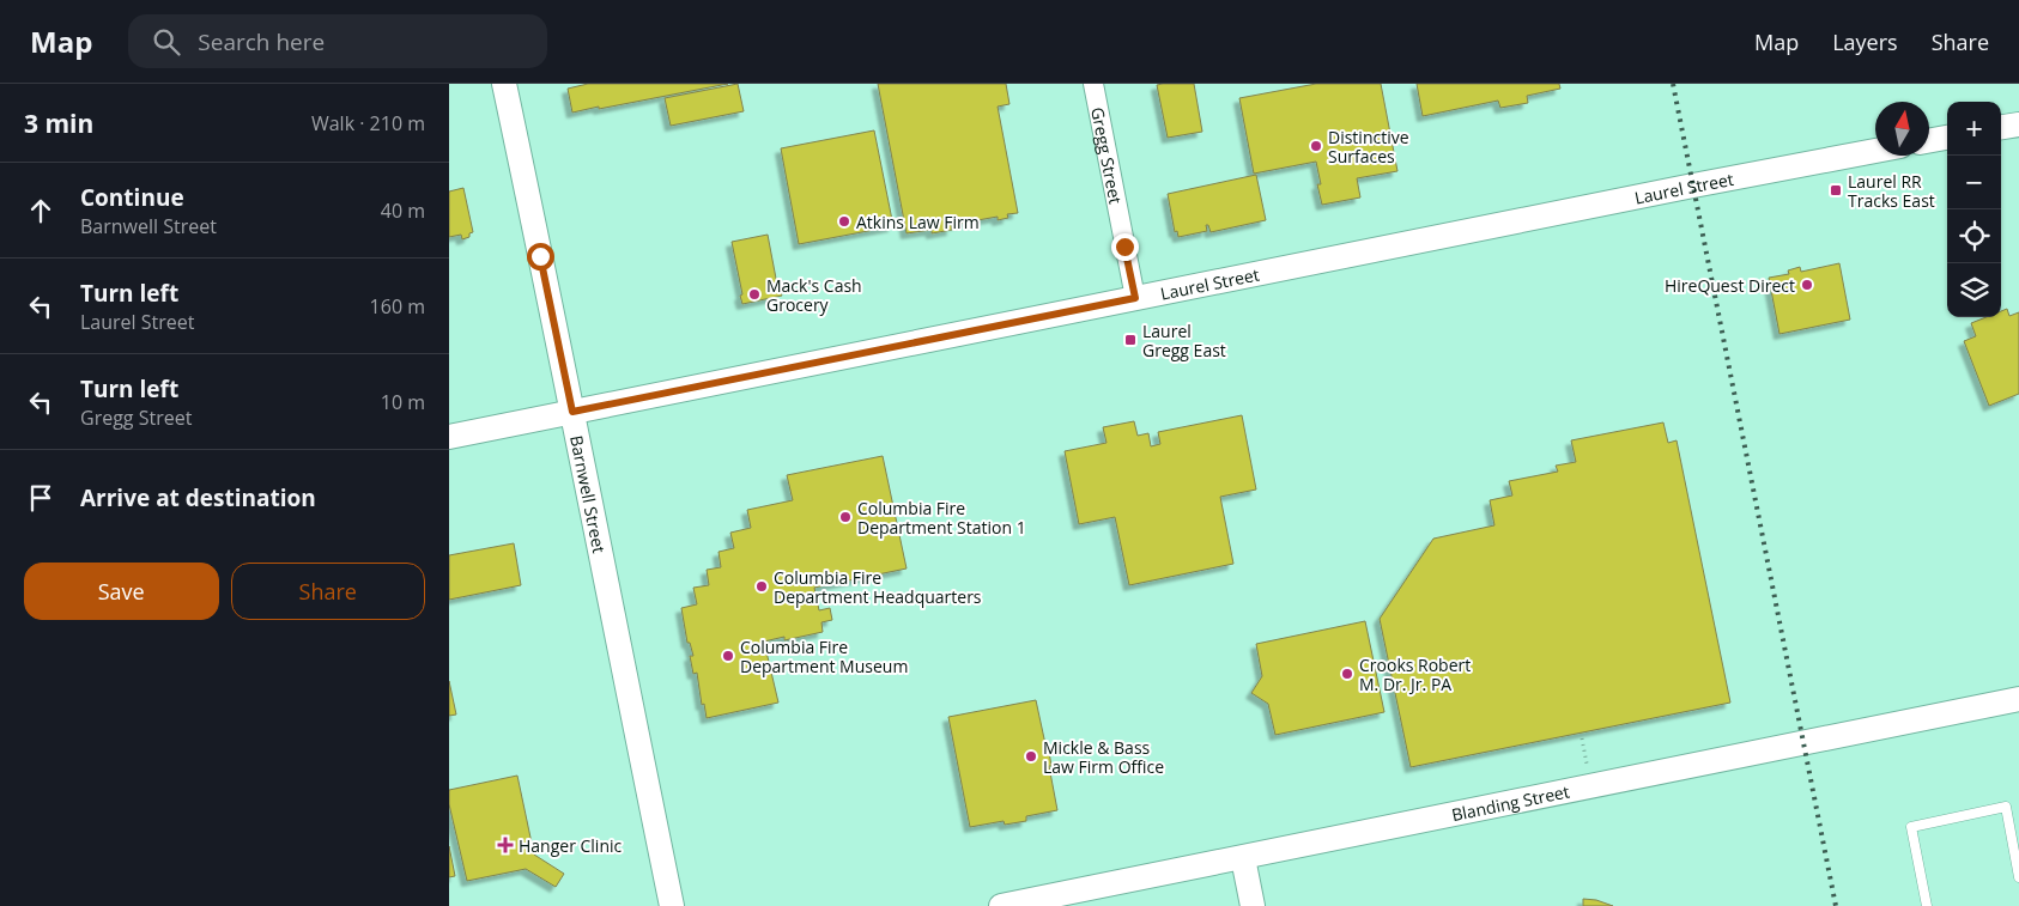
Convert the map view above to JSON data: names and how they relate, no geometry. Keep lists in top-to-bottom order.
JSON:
{
  "streets": {
    "street": [
      "Gregg Street",
      "Laurel Street",
      "Barnwell Street",
      "Blanding Street"
    ]
  },
  "crossings": [
    ["Gregg Street", "Laurel Street"],
    ["Laurel Street", "Barnwell Street"]
  ],
  "places": {
    "other": [
      "Distinctive Surfaces",
      "Atkins Law Firm",
      "HireQuest Direct",
      "Mack's Cash Grocery",
      "Columbia Fire Department Station 1",
      "Columbia Fire Department Headquarters",
      "Columbia Fire Department Museum",
      "Crooks Robert M. Dr. Jr. PA",
      "Mickle & Bass Law Firm Office"
    ],
    "transit": ["Laurel RR Tracks East", "Laurel Gregg East"],
    "health": ["Hanger Clinic"]
  },
  "north": "top",
  "page": {
    "header": "Map",
    "search": "Search here",
    "nav": ["Map", "Layers", "Share"],
    "heading": ["3 min", "Walk · 210 m"],
    "map_buttons": ["+", "−"],
    "list": [
      ["Continue", "Barnwell Street", "40 m"],
      ["Turn left", "Laurel Street", "160 m"],
      ["Turn left", "Gregg Street", "10 m"],
      "Arrive at destination"
    ],
    "buttons": ["Save", "Share"]
  }
}
